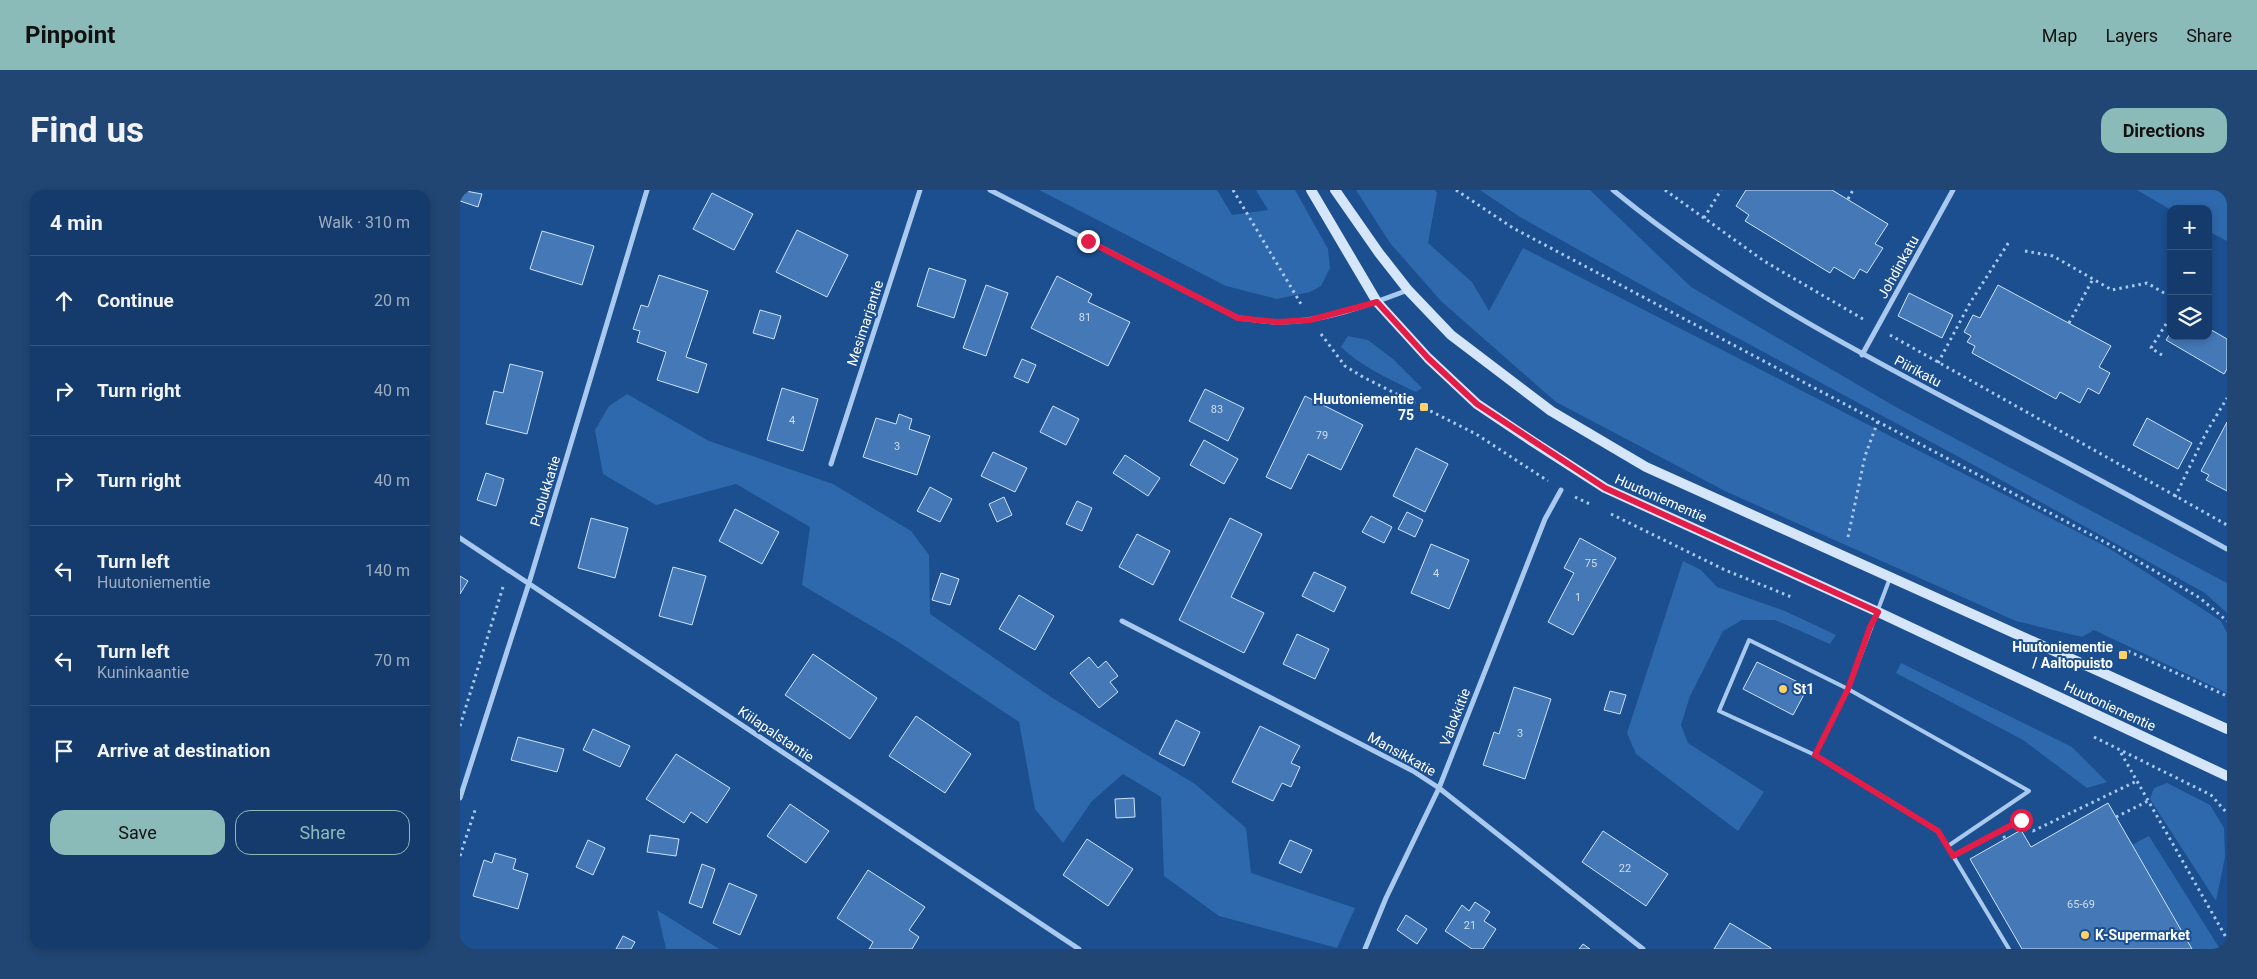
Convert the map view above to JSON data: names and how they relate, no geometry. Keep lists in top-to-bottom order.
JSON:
{
  "streets": {
    "main road": ["Huutoniementie"],
    "street": [
      "Johdinkatu",
      "Mesimarjantie",
      "Piirikatu",
      "Puolukkatie",
      "Valokkitie",
      "Kiilapalstantie",
      "Mansikkatie"
    ]
  },
  "crossings": [
    ["Johdinkatu", "Piirikatu"],
    ["Puolukkatie", "Kiilapalstantie"],
    ["Valokkitie", "Mansikkatie"]
  ],
  "places": {
    "transit": ["Huutoniementie 75", "Huutoniementie / Aaltopuisto"],
    "other": ["St1", "K-Supermarket"]
  },
  "house_numbers": [
    "81",
    "83",
    "4",
    "79",
    "3",
    "75",
    "4",
    "1",
    "3",
    "22",
    "65-69",
    "21"
  ],
  "page": {
    "header": "Pinpoint",
    "nav": ["Map", "Layers", "Share"],
    "buttons": [
      "Directions",
      ["Save", "Share"]
    ],
    "title": "Find us",
    "heading": ["4 min", "Walk · 310 m"],
    "map_buttons": ["+", "−"],
    "list": [
      ["Continue", "20 m"],
      ["Turn right", "40 m"],
      ["Turn right", "40 m"],
      ["Turn left", "Huutoniementie", "140 m"],
      ["Turn left", "Kuninkaantie", "70 m"],
      "Arrive at destination"
    ]
  }
}
